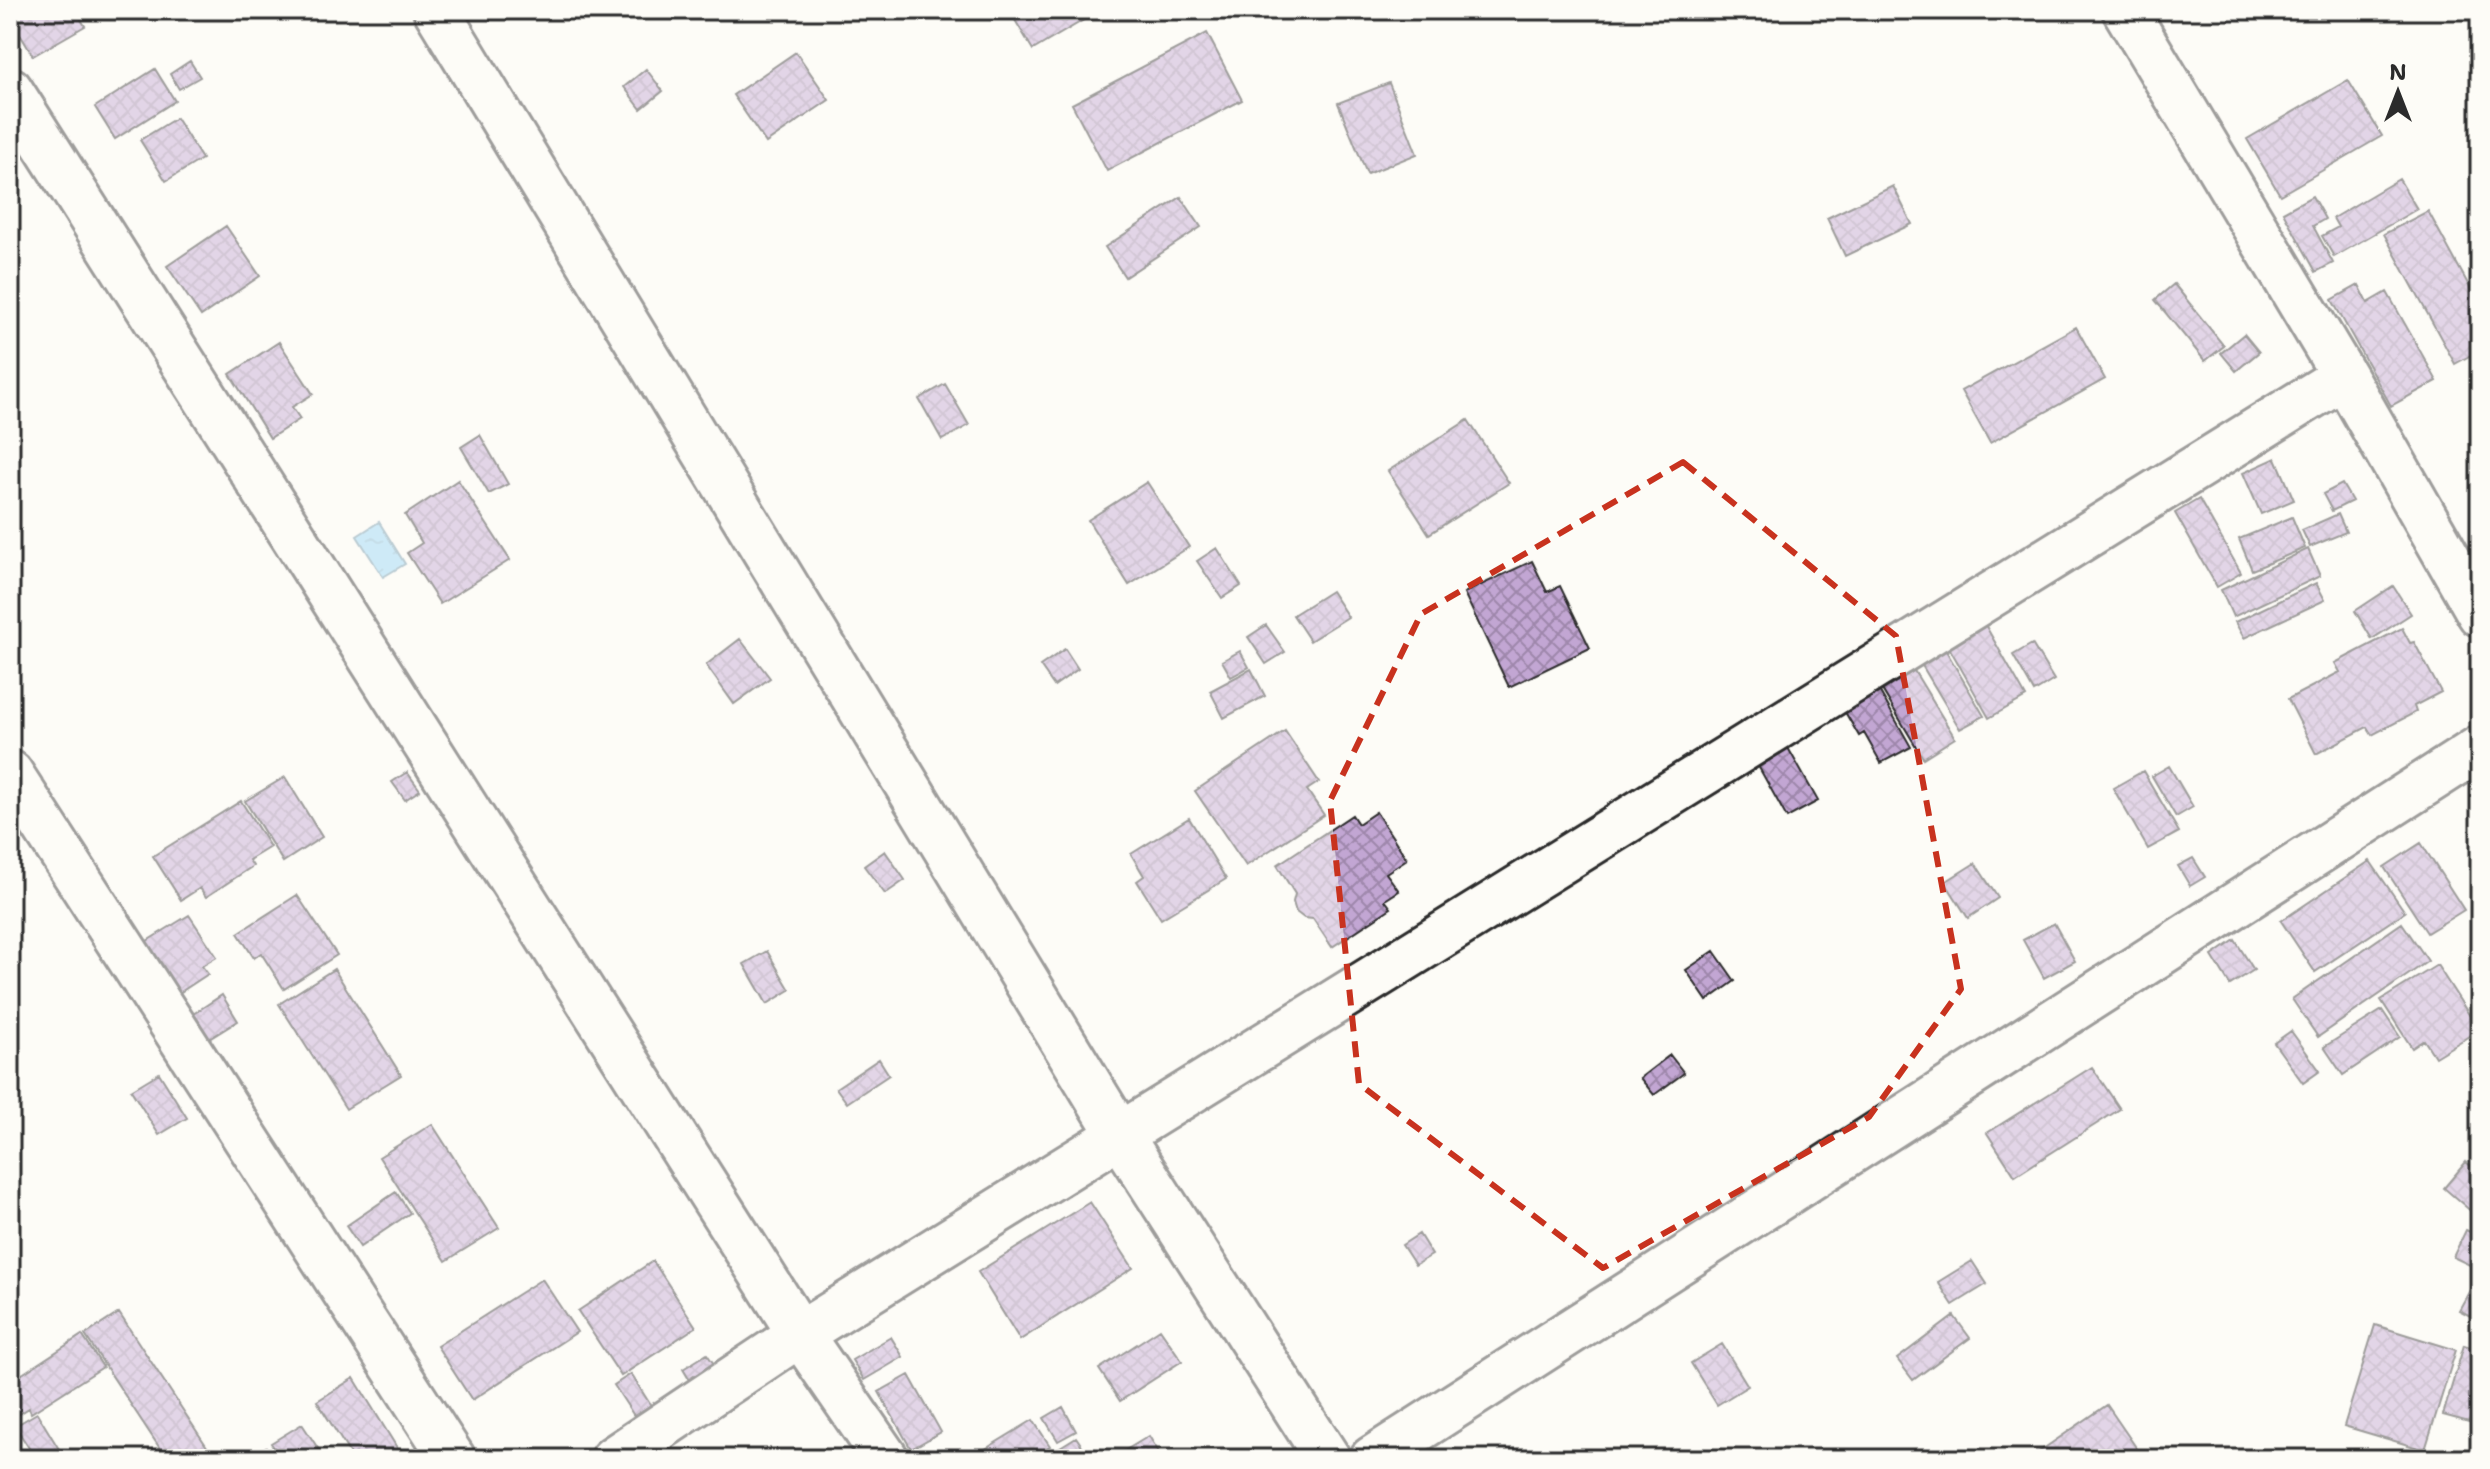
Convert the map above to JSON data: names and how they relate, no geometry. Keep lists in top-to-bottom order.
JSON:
{
  "north": "top"
}
